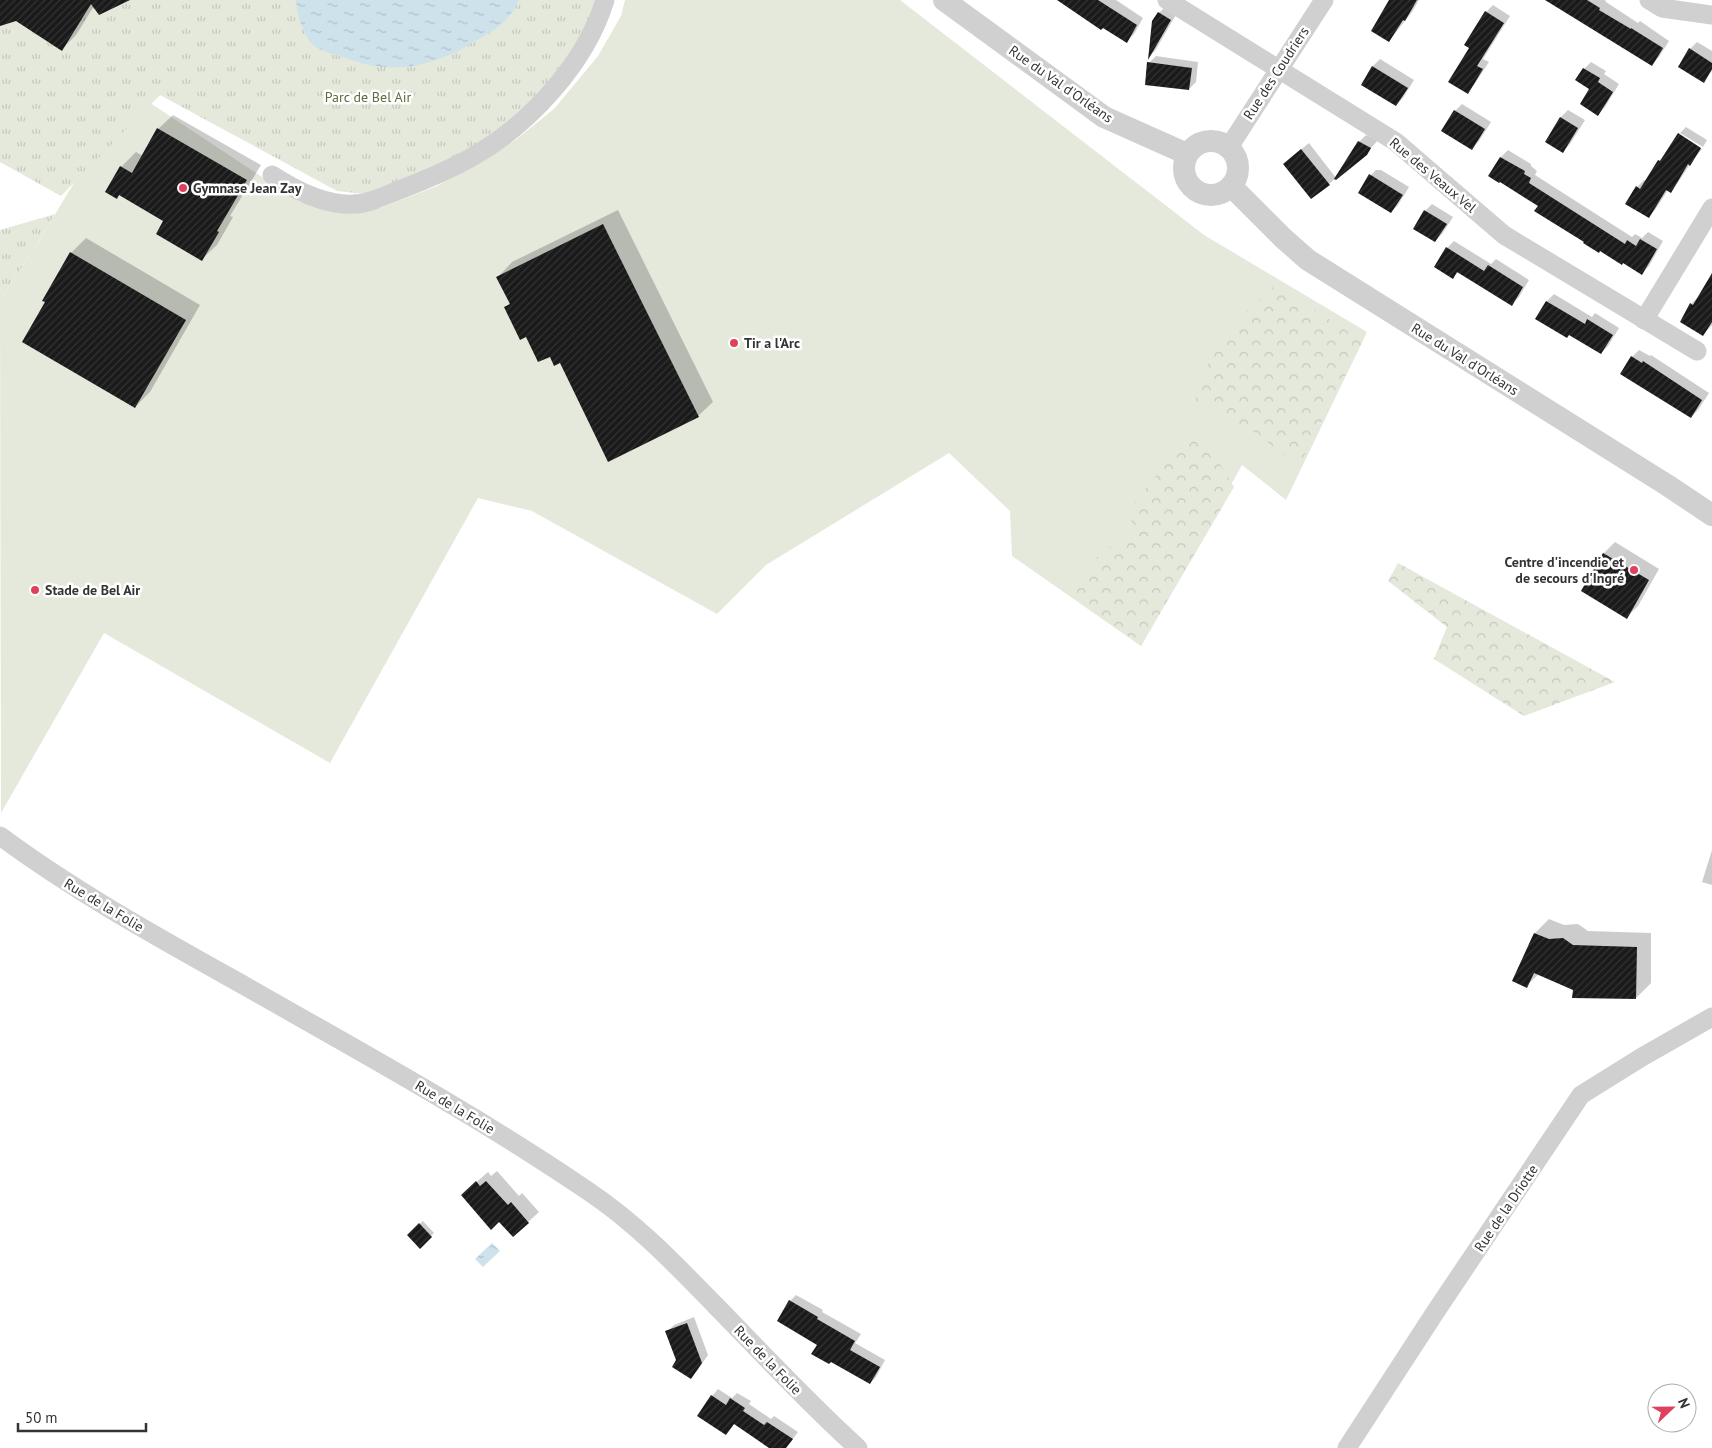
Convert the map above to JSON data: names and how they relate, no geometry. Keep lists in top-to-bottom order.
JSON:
{
  "streets": {
    "street": [
      "Rue des Coudriers",
      "Rue du Val d'Orléans",
      "Rue des Veaux Vel",
      "Rue de la Folie",
      "Rue de la Driotte"
    ]
  },
  "crossings": [
    ["Rue des Coudriers", "Rue du Val d'Orléans"],
    ["Rue des Coudriers", "Rue des Veaux Vel"]
  ],
  "parks": ["Parc de Bel Air"],
  "places": [
    "Gymnase Jean Zay",
    "Tir a l'Arc",
    "Centre d'incendie et de secours d'Ingré",
    "Stade de Bel Air"
  ],
  "scale_bar": "50 m",
  "north": "right"
}
